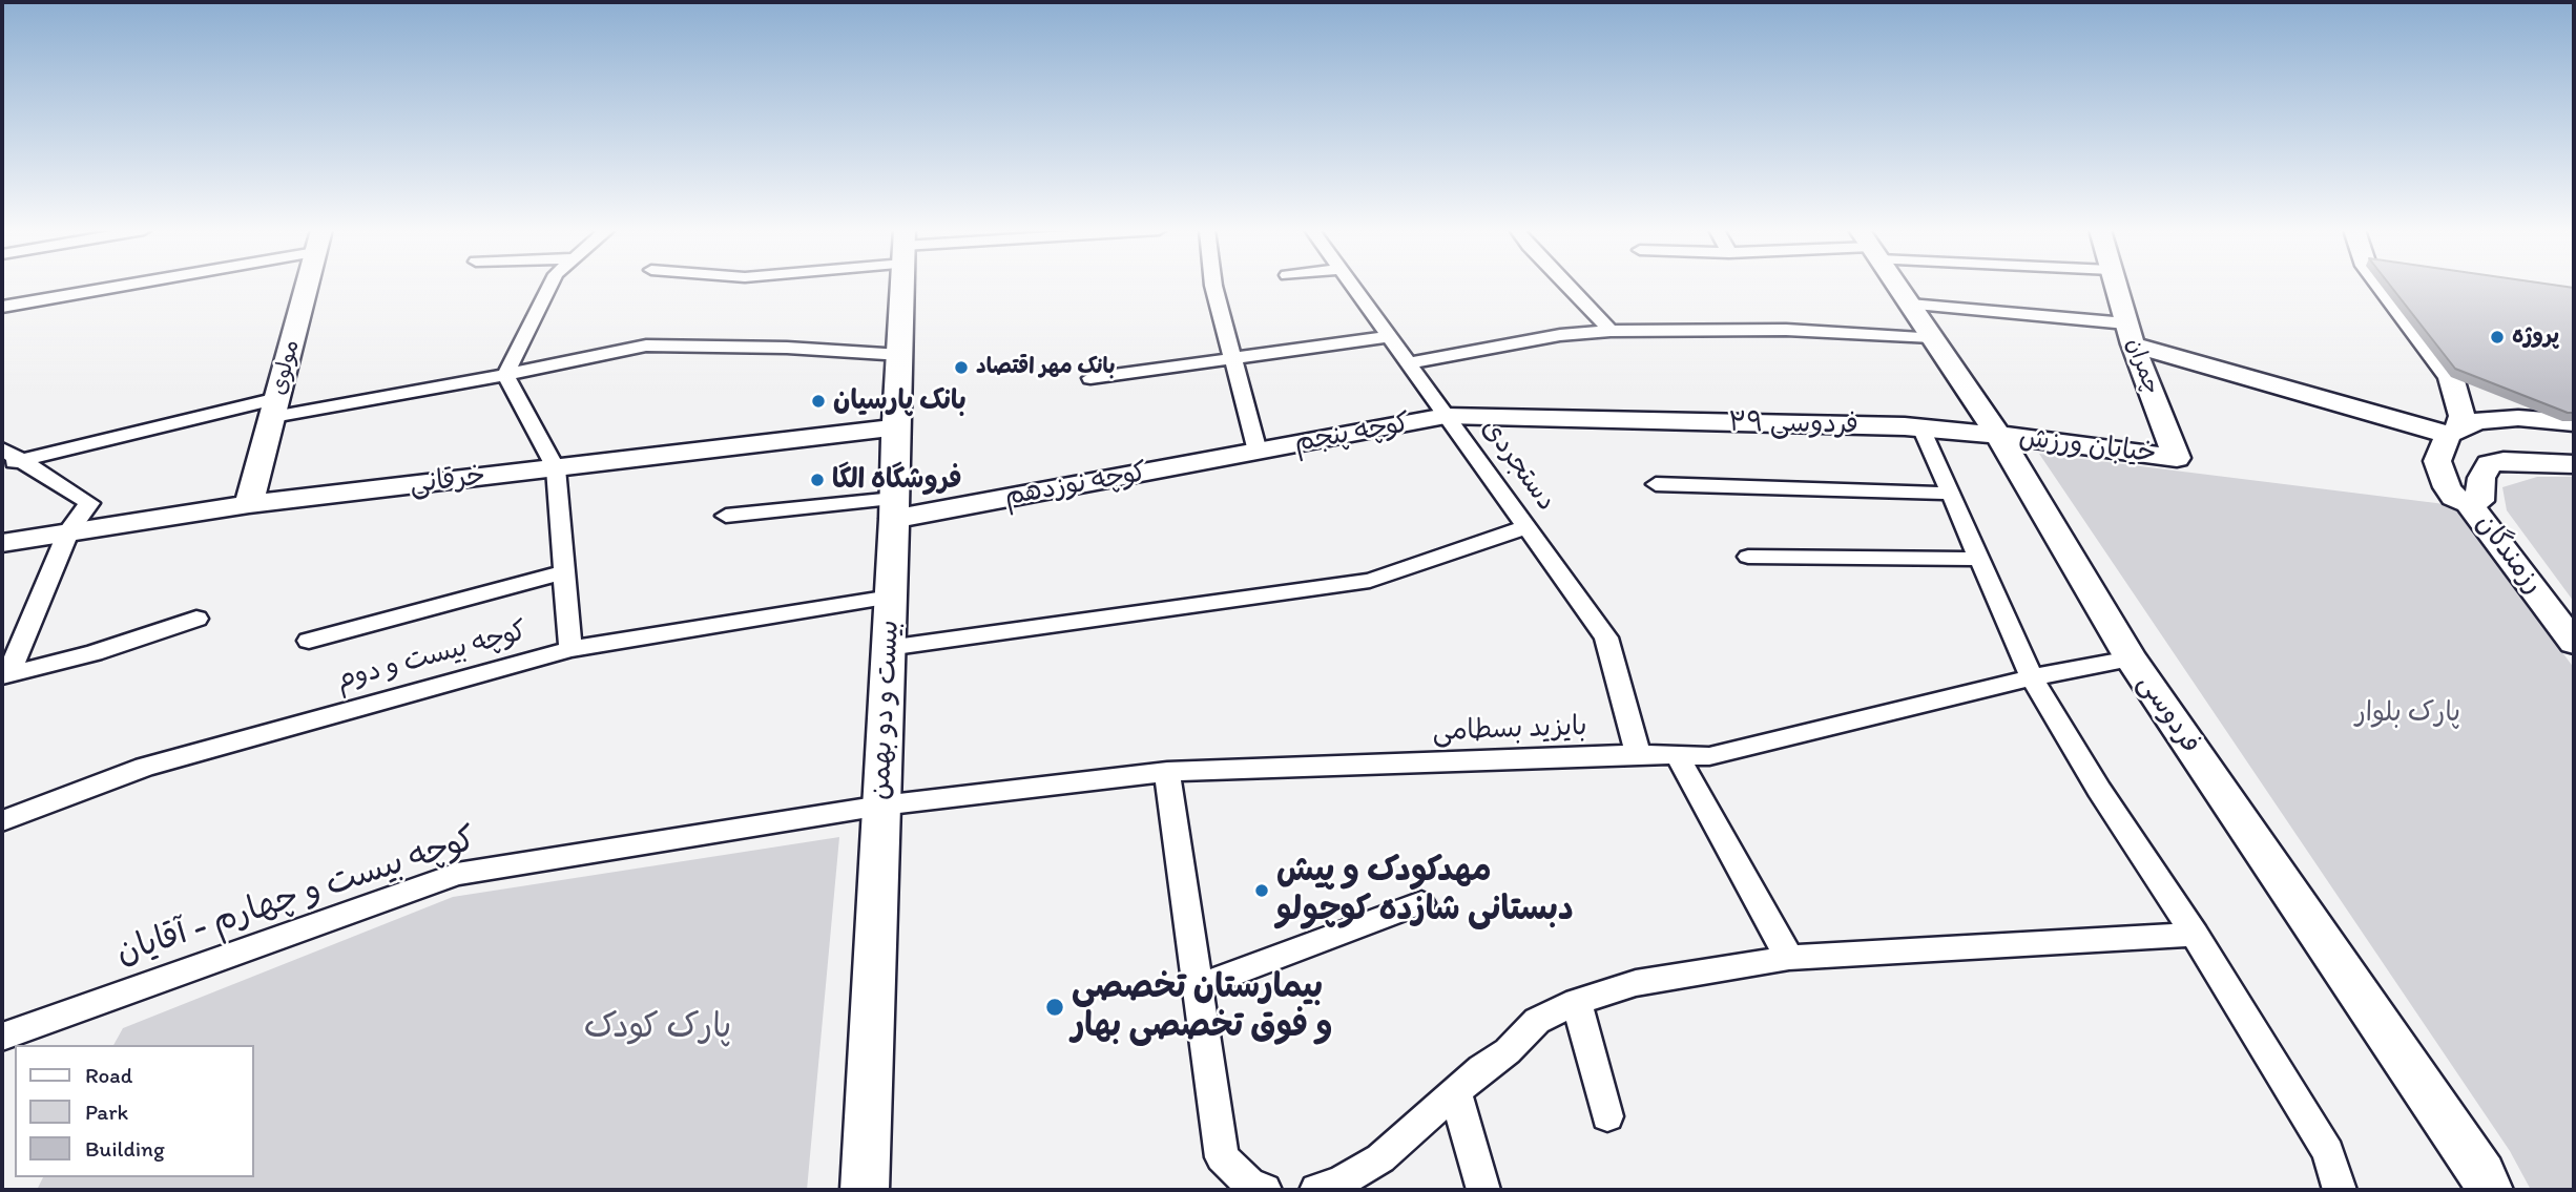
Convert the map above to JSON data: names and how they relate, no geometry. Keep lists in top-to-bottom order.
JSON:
{
  "streets": {
    "street": [
      "چمران",
      "مولوی",
      "فردوسی ۲۹",
      "کوچه پنجم",
      "خیابان ورزش",
      "دستجردی",
      "خرقانی",
      "کوچه نوزدهم",
      "رزمندگان",
      "کوچه بیست و دوم",
      "بیست و دو بهمن",
      "فردوسی",
      "بایزید بسطامی",
      "کوچه بیست و چهارم - آقایان"
    ]
  },
  "crossings": [
    ["چمران", "خیابان ورزش"],
    ["مولوی", "خرقانی"],
    ["فردوسی ۲۹", "کوچه پنجم"],
    ["فردوسی ۲۹", "خیابان ورزش"],
    ["فردوسی ۲۹", "فردوسی"],
    ["کوچه پنجم", "دستجردی"],
    ["کوچه پنجم", "کوچه نوزدهم"],
    ["خیابان ورزش", "فردوسی"],
    ["دستجردی", "بایزید بسطامی"],
    ["خرقانی", "بیست و دو بهمن"],
    ["کوچه نوزدهم", "بیست و دو بهمن"],
    ["کوچه بیست و دوم", "بیست و دو بهمن"],
    ["بیست و دو بهمن", "بایزید بسطامی"],
    ["بیست و دو بهمن", "کوچه بیست و چهارم - آقایان"],
    ["فردوسی", "بایزید بسطامی"],
    ["بایزید بسطامی", "کوچه بیست و چهارم - آقایان"]
  ],
  "parks": ["پارک بلوار", "پارک کودک"],
  "places": [
    "پروژه",
    "بانک مهر اقتصاد",
    "بانک پارسیان",
    "فروشگاه الگا",
    "مهدکودک و پیش دبستانی شازده کوچولو",
    "بیمارستان تخصصی و فوق تخصصی بهار"
  ],
  "legend": ["Road", "Park", "Building"]
}
